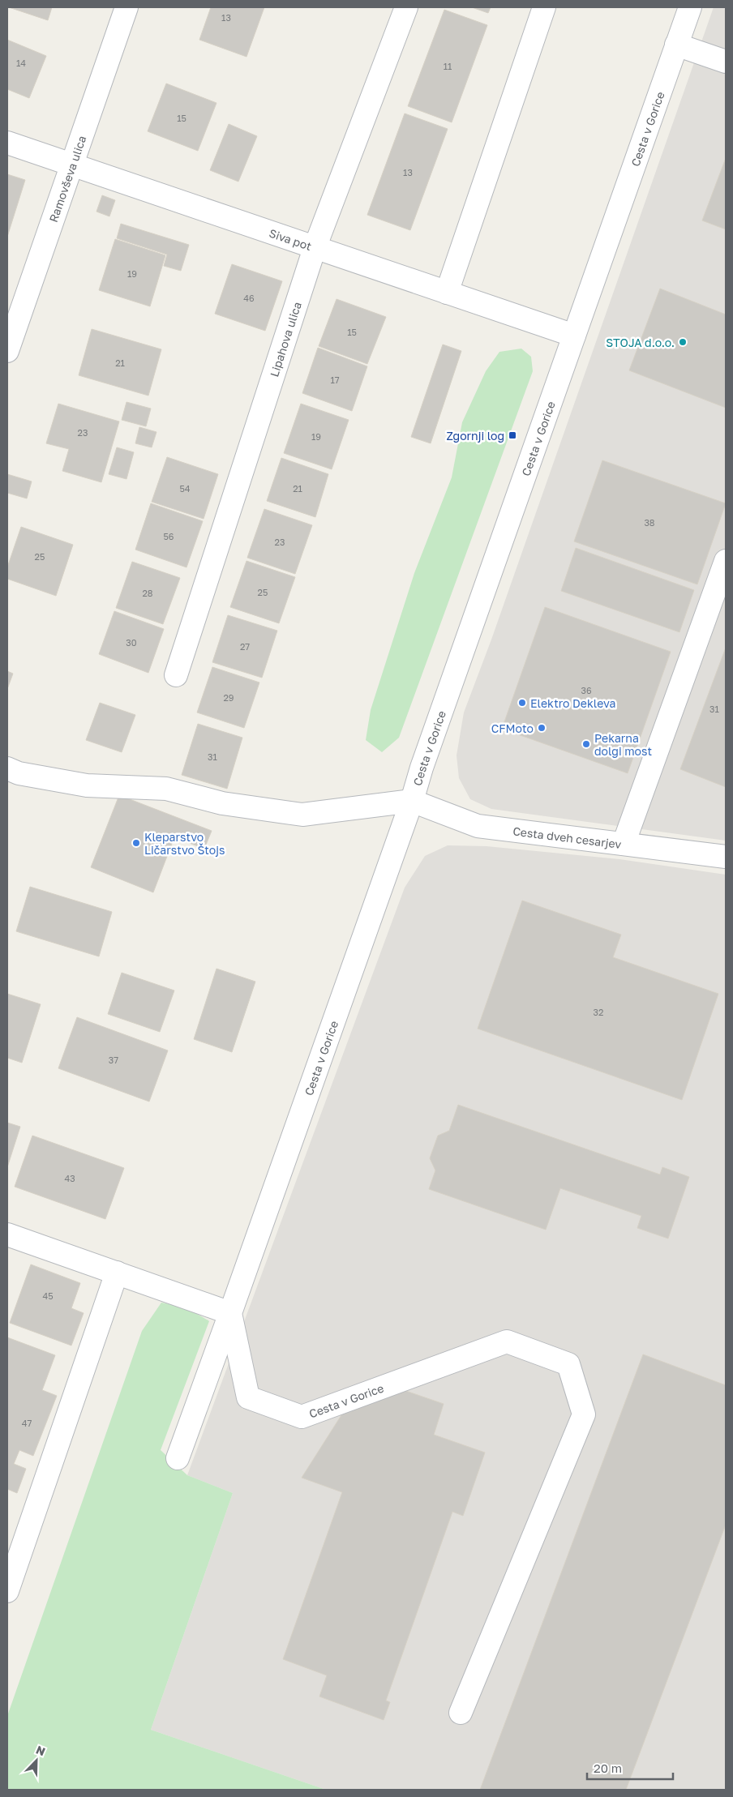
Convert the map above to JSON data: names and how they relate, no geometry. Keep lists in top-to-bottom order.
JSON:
{
  "streets": {
    "street": [
      "Cesta v Gorice",
      "Ramovševa ulica",
      "Siva pot",
      "Lipahova ulica",
      "Cesta dveh cesarjev"
    ]
  },
  "crossings": [
    ["Cesta v Gorice", "Siva pot"],
    ["Cesta v Gorice", "Cesta dveh cesarjev"],
    ["Ramovševa ulica", "Siva pot"],
    ["Siva pot", "Lipahova ulica"]
  ],
  "places": {
    "other": [
      "STOJA d.o.o.",
      "Elektro Dekleva",
      "CFMoto",
      "Pekarna dolgi most",
      "Kleparstvo Ličarstvo Štojs"
    ],
    "transit": ["Zgornji log"]
  },
  "house_numbers": [
    "13",
    "14",
    "11",
    "15",
    "13",
    "19",
    "46",
    "15",
    "21",
    "17",
    "23",
    "19",
    "54",
    "21",
    "38",
    "56",
    "23",
    "25",
    "25",
    "28",
    "30",
    "27",
    "36",
    "29",
    "31",
    "31",
    "32",
    "37",
    "43",
    "45",
    "47"
  ],
  "scale_bar": "20 m",
  "north": "top right"
}
